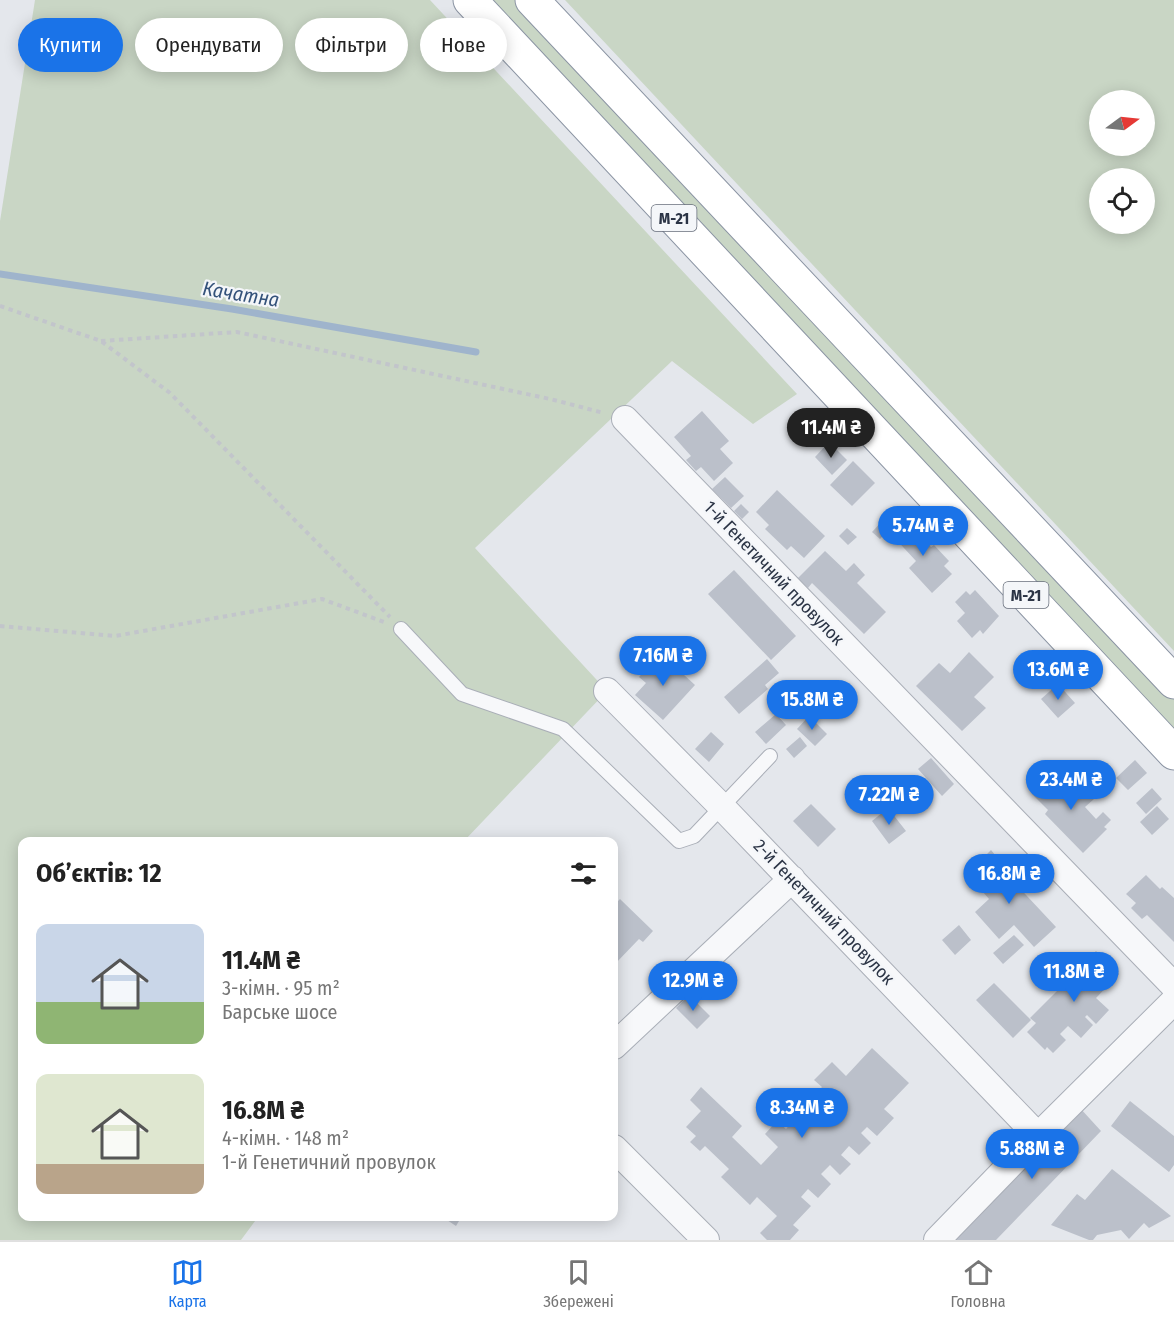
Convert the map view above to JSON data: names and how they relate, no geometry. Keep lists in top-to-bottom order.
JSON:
{
  "streets": {
    "highway": ["М-21"],
    "street": ["1-й Генетичний провулок", "2-й Генетичний провулок"]
  },
  "water": ["Качатна"],
  "north": "right",
  "page": {
    "chip": [
      "Купити",
      "Орендувати",
      "Фільтри",
      "Нове"
    ],
    "price": [
      "11.4M ₴",
      "5.74M ₴",
      "7.16M ₴",
      "13.6M ₴",
      "15.8M ₴",
      "23.4M ₴",
      "7.22M ₴",
      "16.8M ₴",
      "11.8M ₴",
      "12.9M ₴",
      "8.34M ₴",
      "5.88M ₴"
    ],
    "heading": "Об’єктів: 12",
    "list": [
      {
        "name": "11.4M ₴",
        "note": "3-кімн. · 95 m² · Барське шосе"
      },
      {
        "name": "16.8M ₴",
        "note": "4-кімн. · 148 m² · 1-й Генетичний провулок"
      }
    ],
    "tabs": ["Карта", "Збережені", "Головна"]
  }
}
